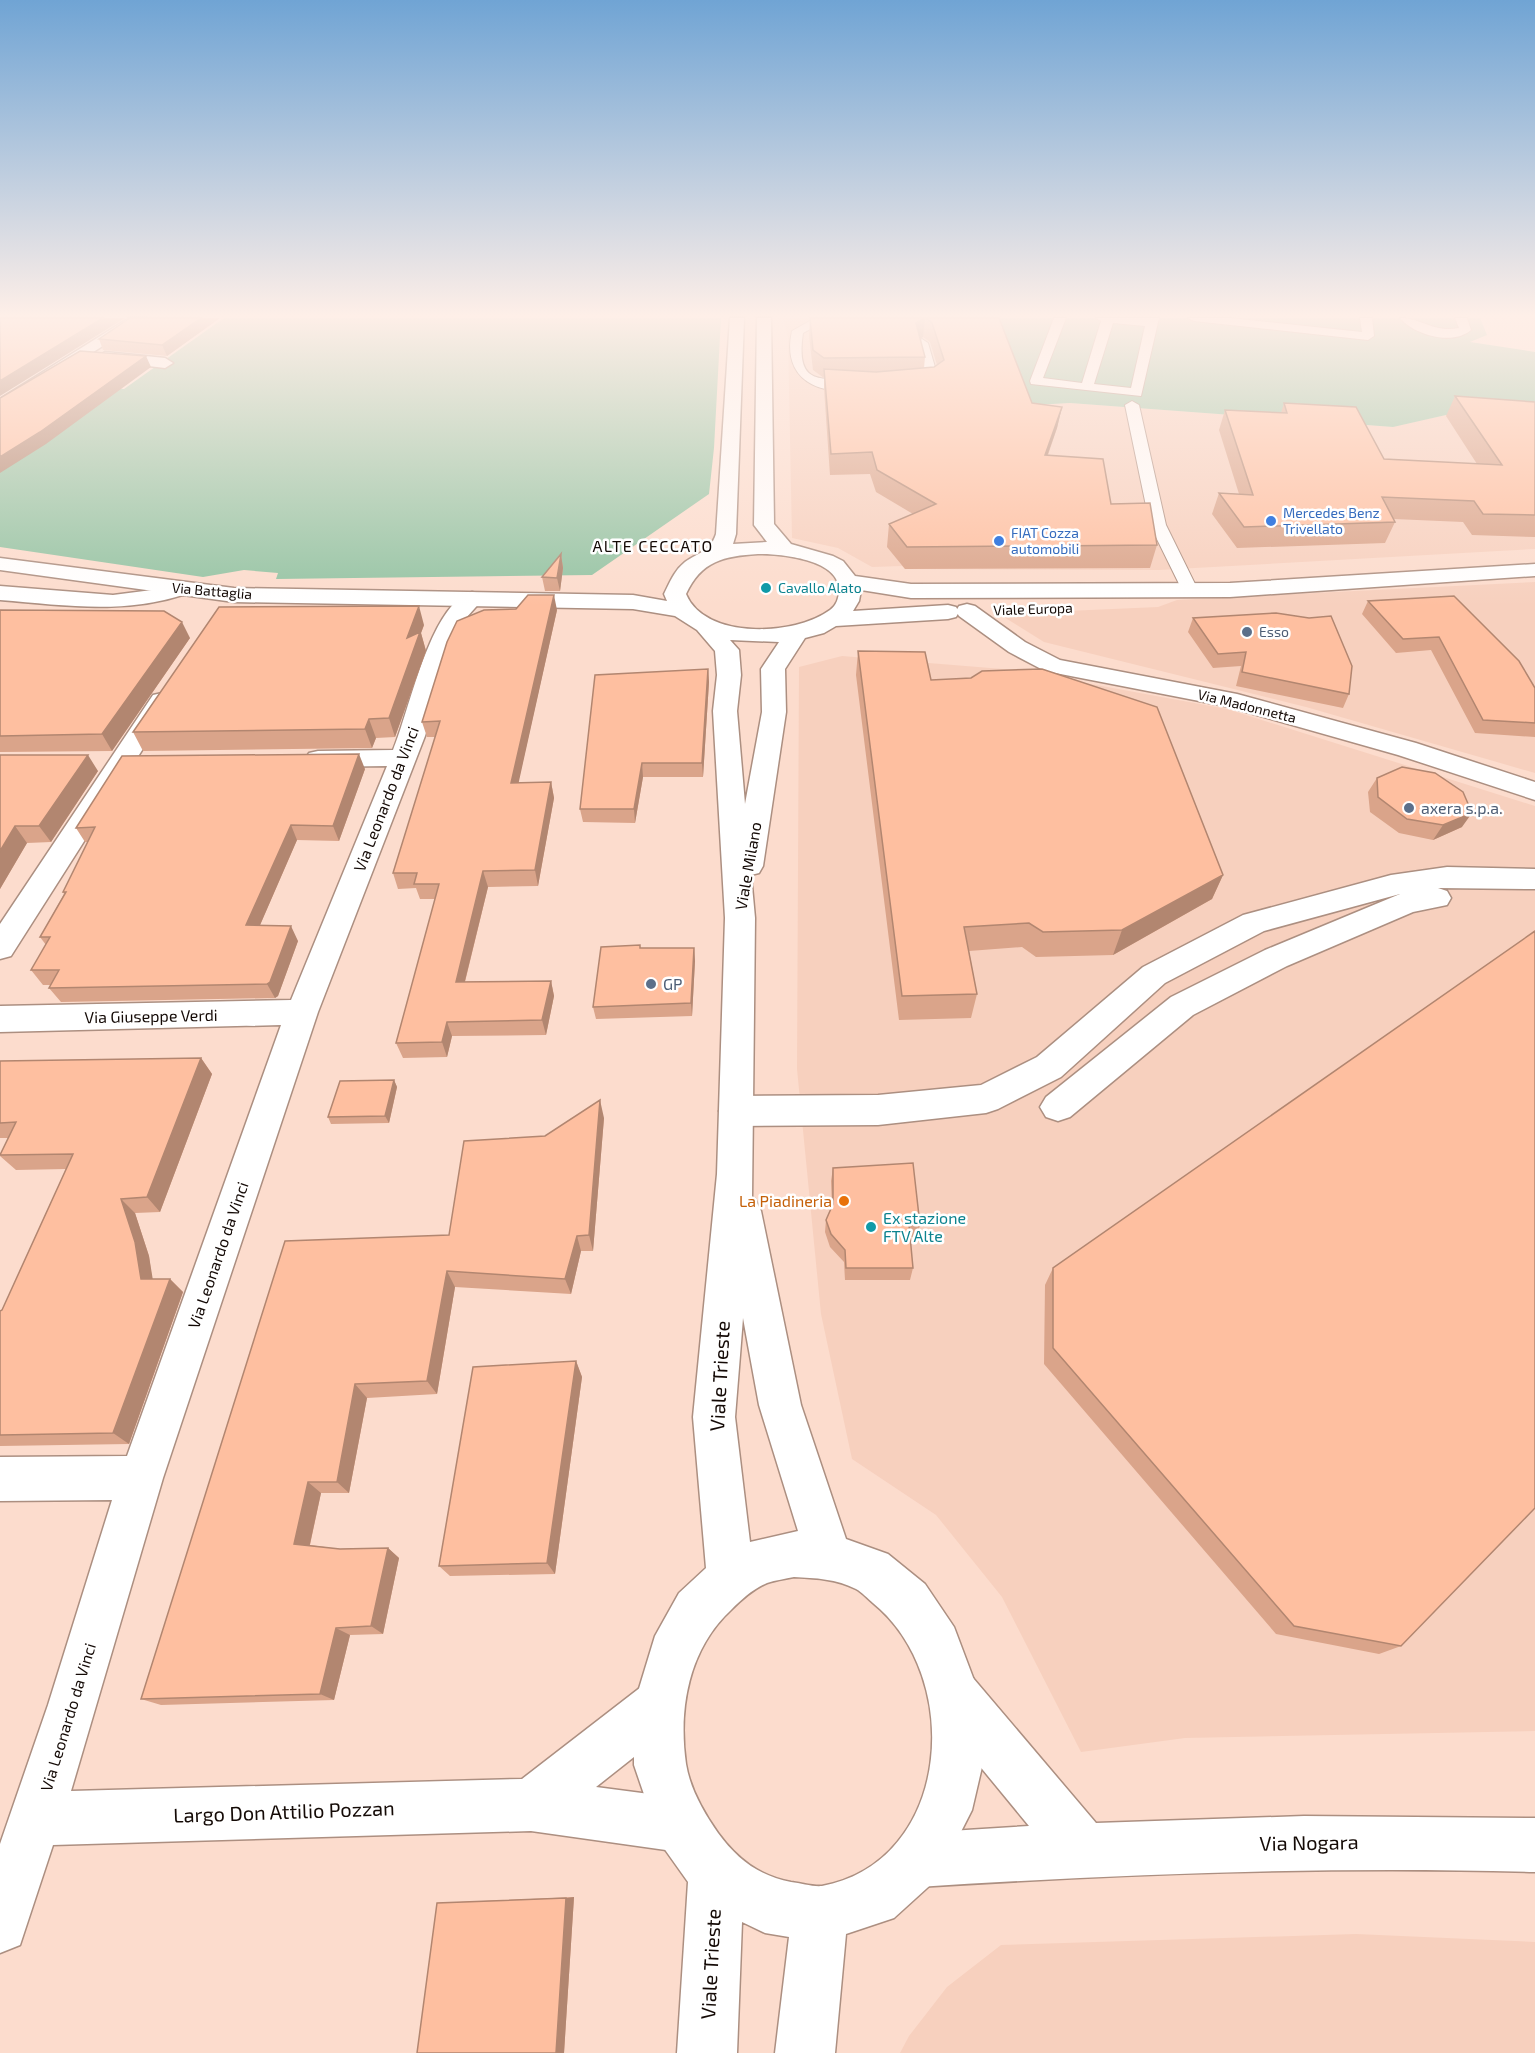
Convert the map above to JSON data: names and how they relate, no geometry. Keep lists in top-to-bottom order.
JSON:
{
  "streets": {
    "main road": [
      "Via Battaglia",
      "Viale Europa",
      "Via Madonnetta",
      "Via Leonardo da Vinci",
      "Viale Milano",
      "Via Giuseppe Verdi",
      "Viale Trieste",
      "Largo Don Attilio Pozzan",
      "Via Nogara"
    ]
  },
  "crossings": [
    ["Via Battaglia", "Via Leonardo da Vinci"],
    ["Via Battaglia", "Viale Milano"],
    ["Viale Europa", "Via Madonnetta"],
    ["Via Leonardo da Vinci", "Via Giuseppe Verdi"],
    ["Via Leonardo da Vinci", "Largo Don Attilio Pozzan"],
    ["Viale Milano", "Viale Trieste"],
    ["Viale Trieste", "Largo Don Attilio Pozzan"],
    ["Viale Trieste", "Via Nogara"]
  ],
  "districts": ["ALTE CECCATO"],
  "places": [
    "Mercedes Benz Trivellato",
    "FIAT Cozza automobili",
    "Cavallo Alato",
    "Esso",
    "axera s.p.a.",
    "GP",
    "La Piadineria",
    "Ex stazione FTV Alte"
  ]
}
